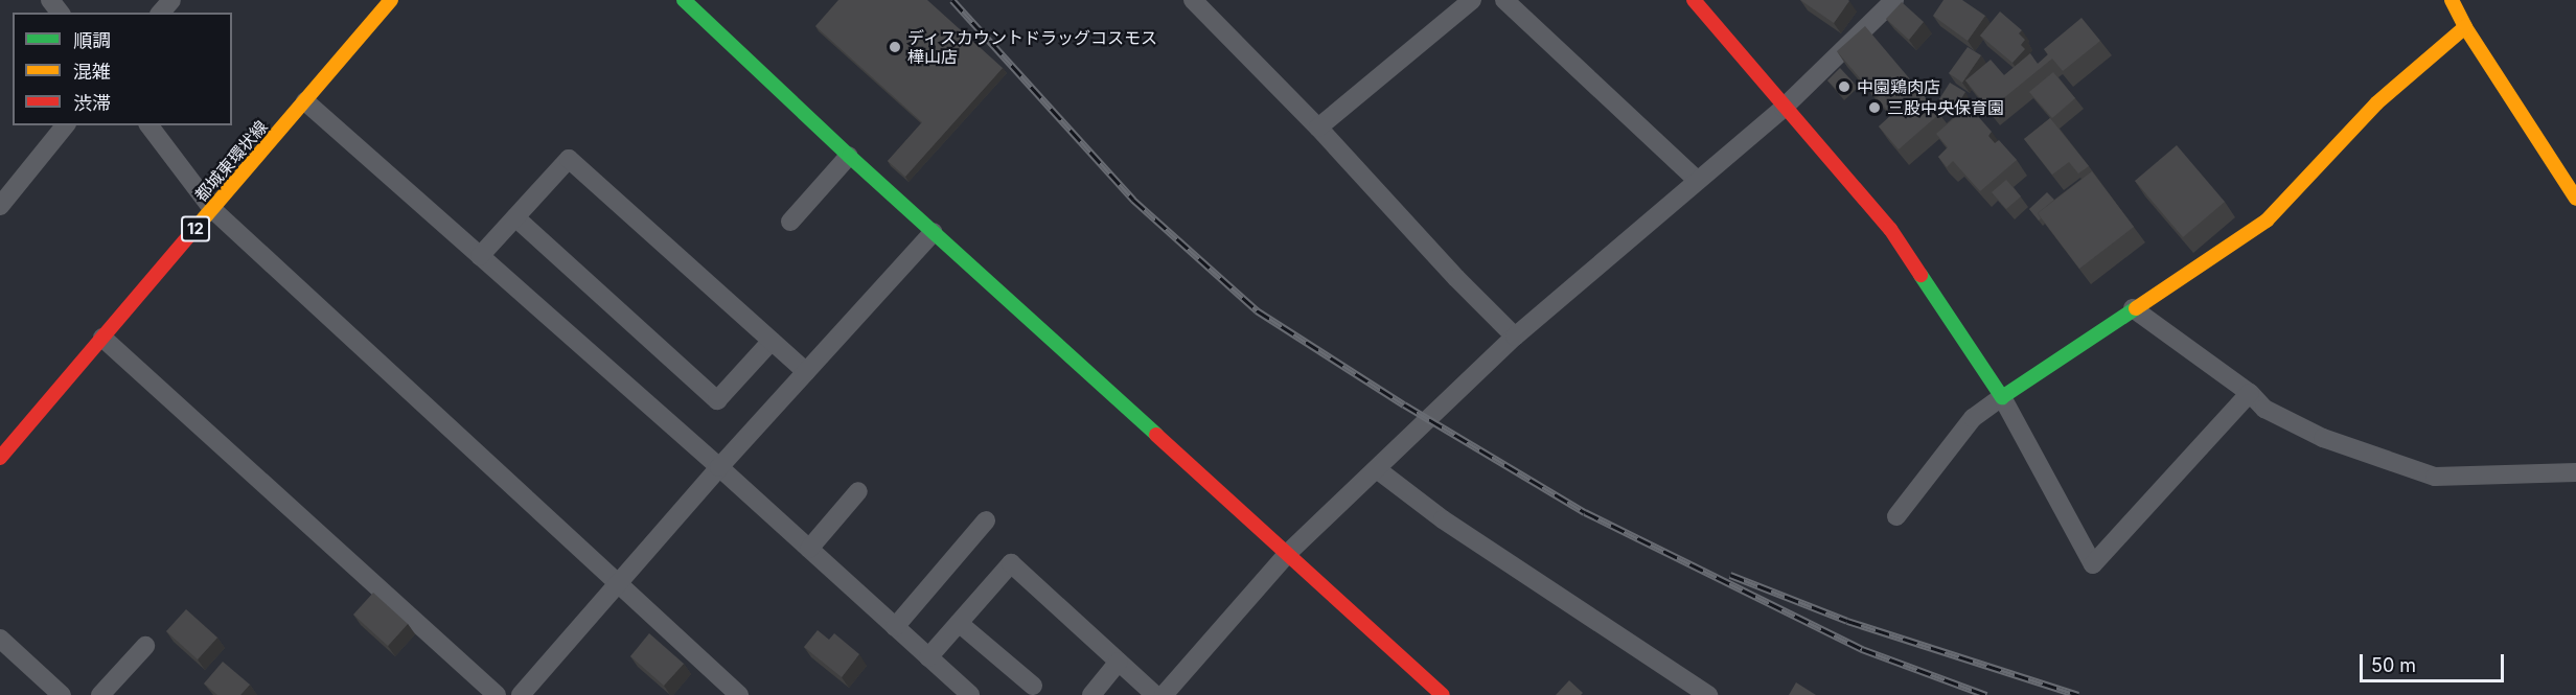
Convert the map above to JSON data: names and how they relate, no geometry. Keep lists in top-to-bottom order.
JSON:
{
  "streets": {
    "street": ["都城東環状線", "12"]
  },
  "places": ["ディスカウントドラッグコスモス 樺山店", "中園鶏肉店", "三股中央保育園"],
  "legend": ["順調", "混雑", "渋滞"],
  "scale_bar": "50 m"
}
